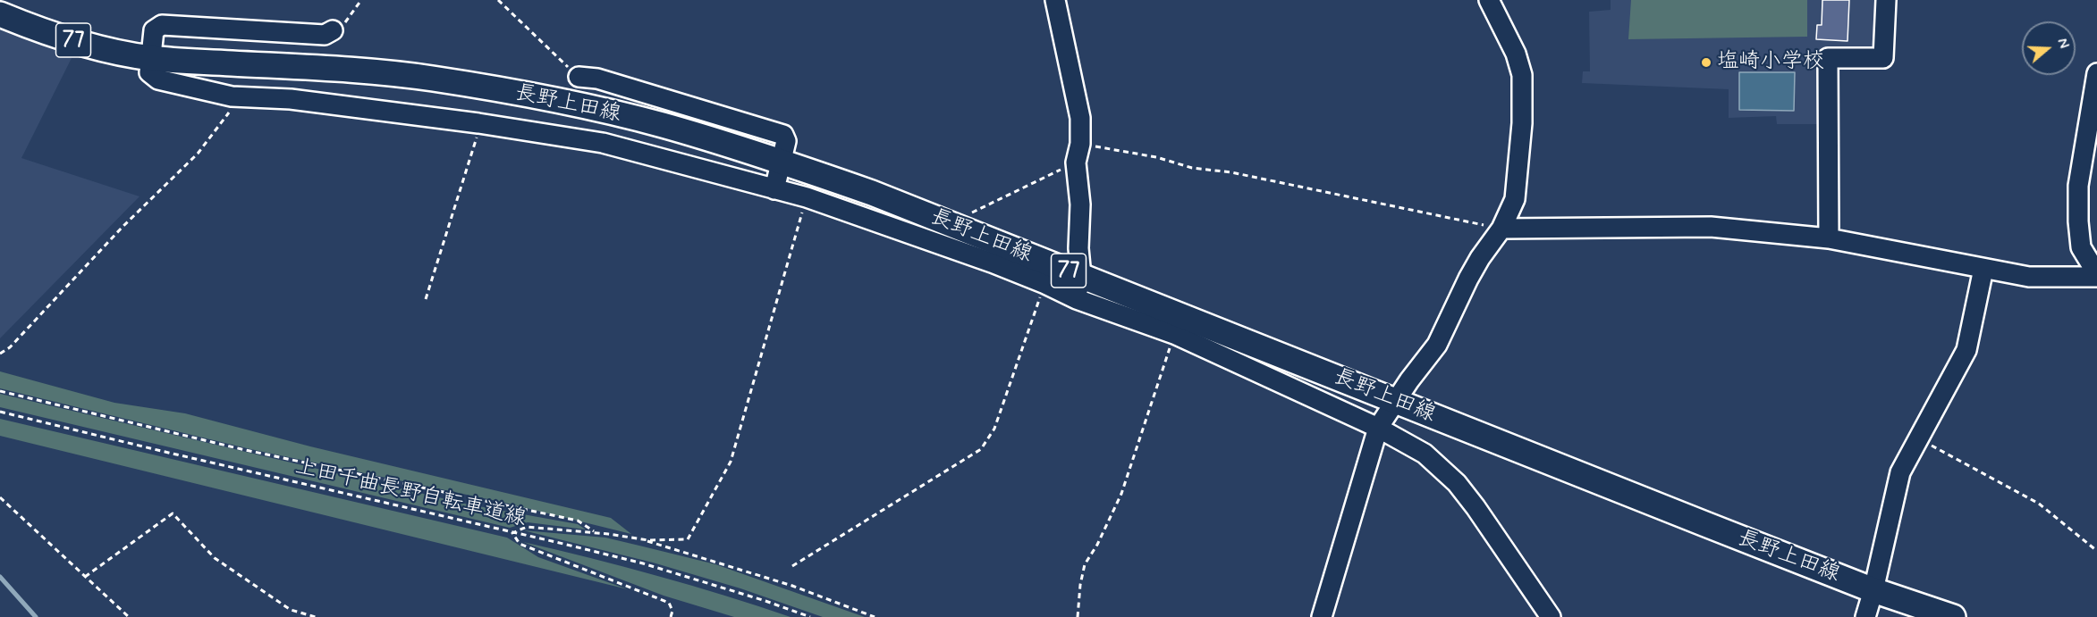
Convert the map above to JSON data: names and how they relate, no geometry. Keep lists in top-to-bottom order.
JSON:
{
  "streets": {
    "main road": ["77", "長野上田線"],
    "path": ["上田千曲長野自転車道線"]
  },
  "places": ["塩崎小学校"],
  "north": "right"
}
